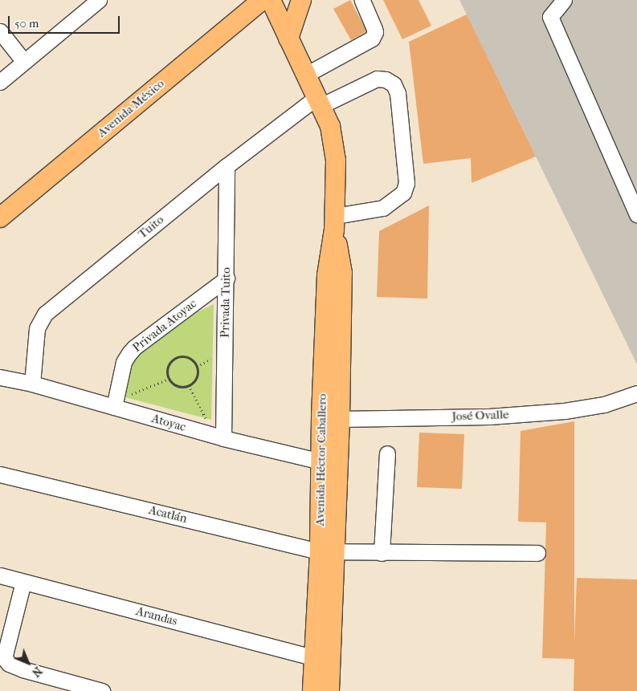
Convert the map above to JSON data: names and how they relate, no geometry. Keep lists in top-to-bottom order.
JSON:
{
  "streets": {
    "main road": ["Avenida México", "Avenida Héctor Caballero"],
    "street": [
      "Tuito",
      "Privada Tuito",
      "Privada Atoyac",
      "José Ovalle",
      "Atoyac",
      "Acatlán",
      "Arandas"
    ]
  },
  "crossings": [
    ["Tuito", "Privada Tuito"],
    ["Tuito", "Atoyac"],
    ["Tuito", "Avenida Héctor Caballero"],
    ["Privada Tuito", "Privada Atoyac"],
    ["Privada Tuito", "Atoyac"],
    ["Privada Atoyac", "Atoyac"],
    ["José Ovalle", "Avenida Héctor Caballero"],
    ["Atoyac", "Avenida Héctor Caballero"],
    ["Avenida Héctor Caballero", "Acatlán"],
    ["Avenida Héctor Caballero", "Arandas"]
  ],
  "scale_bar": "50 m",
  "north": "bottom right"
}
